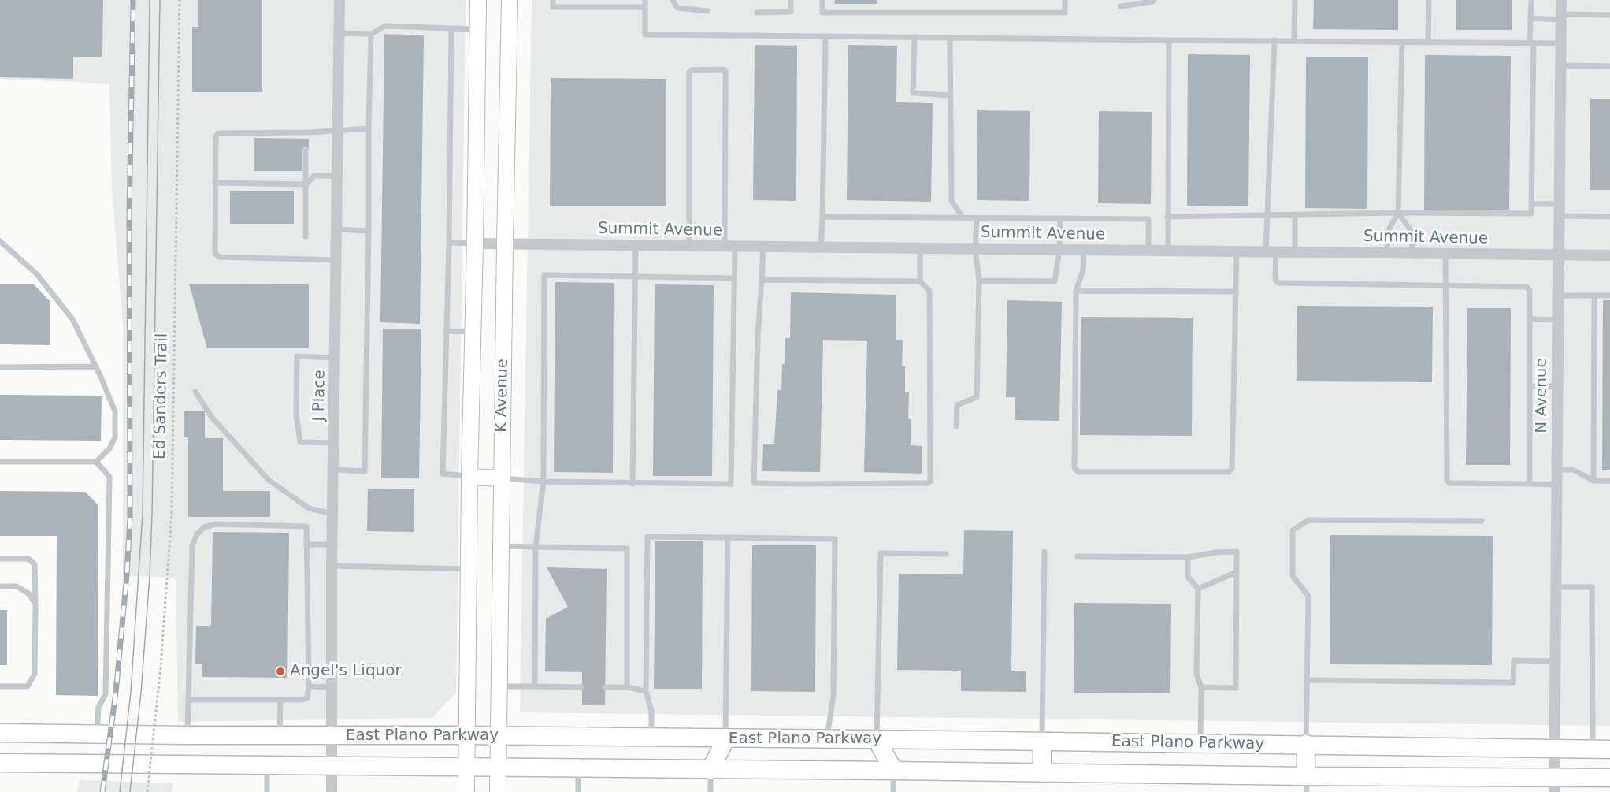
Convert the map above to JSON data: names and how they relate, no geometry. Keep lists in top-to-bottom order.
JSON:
{
  "streets": {
    "main road": ["K Avenue", "East Plano Parkway"],
    "street": ["Summit Avenue", "J Place", "N Avenue"],
    "path": ["Ed Sanders Trail"]
  },
  "crossings": [
    ["Summit Avenue", "K Avenue"],
    ["Summit Avenue", "N Avenue"],
    ["J Place", "East Plano Parkway"],
    ["K Avenue", "East Plano Parkway"],
    ["N Avenue", "East Plano Parkway"]
  ],
  "places": ["Angel's Liquor"]
}
